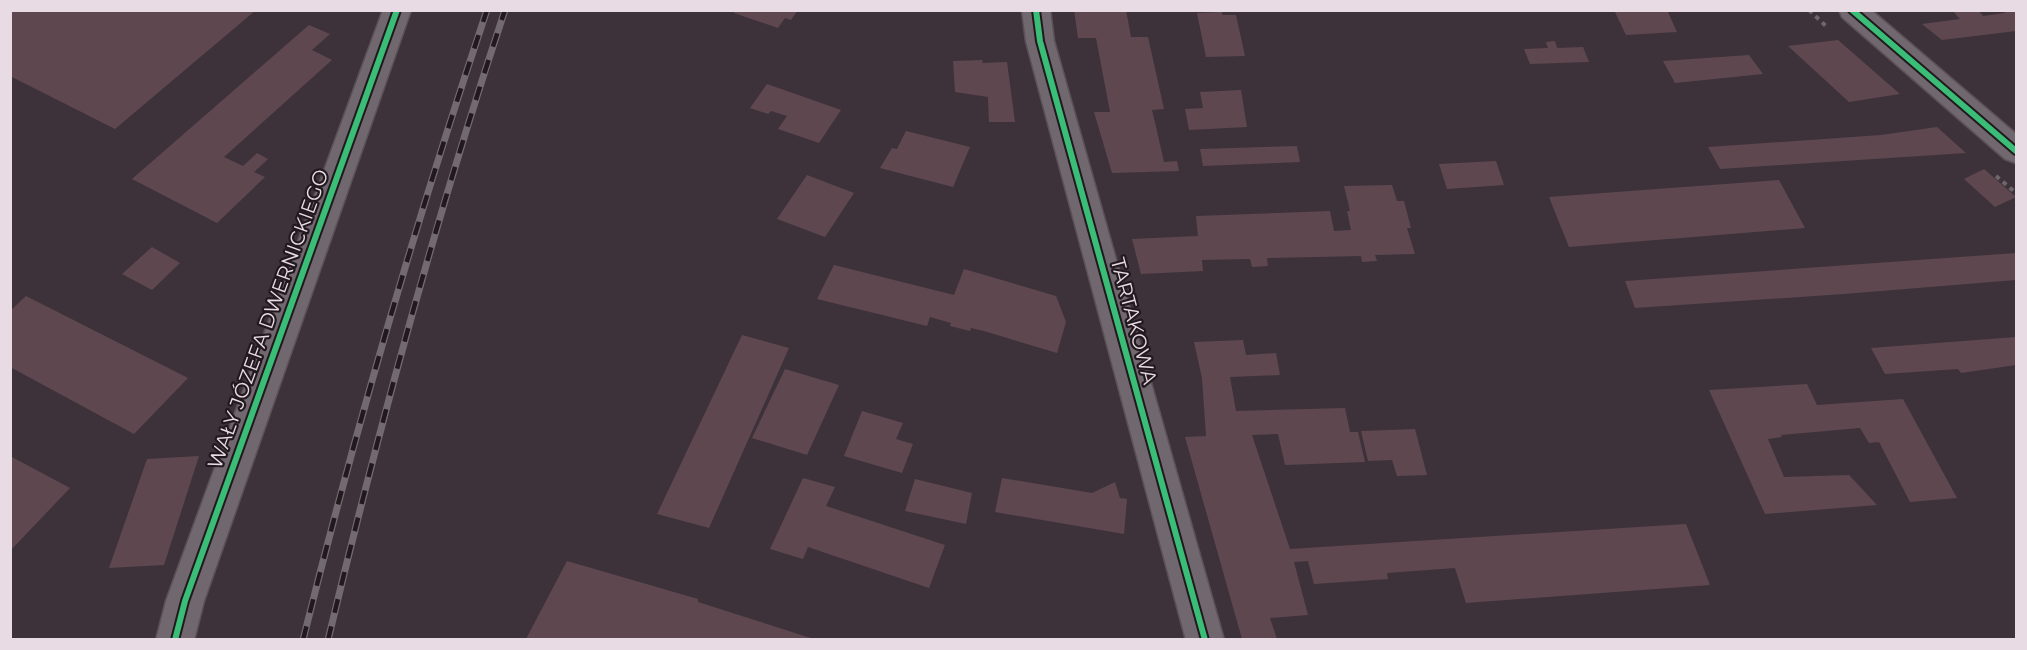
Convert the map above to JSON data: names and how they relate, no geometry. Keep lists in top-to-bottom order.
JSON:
{
  "streets": {
    "street": ["WAŁY JÓZEFA DWERNICKIEGO", "TARTAKOWA"]
  }
}
